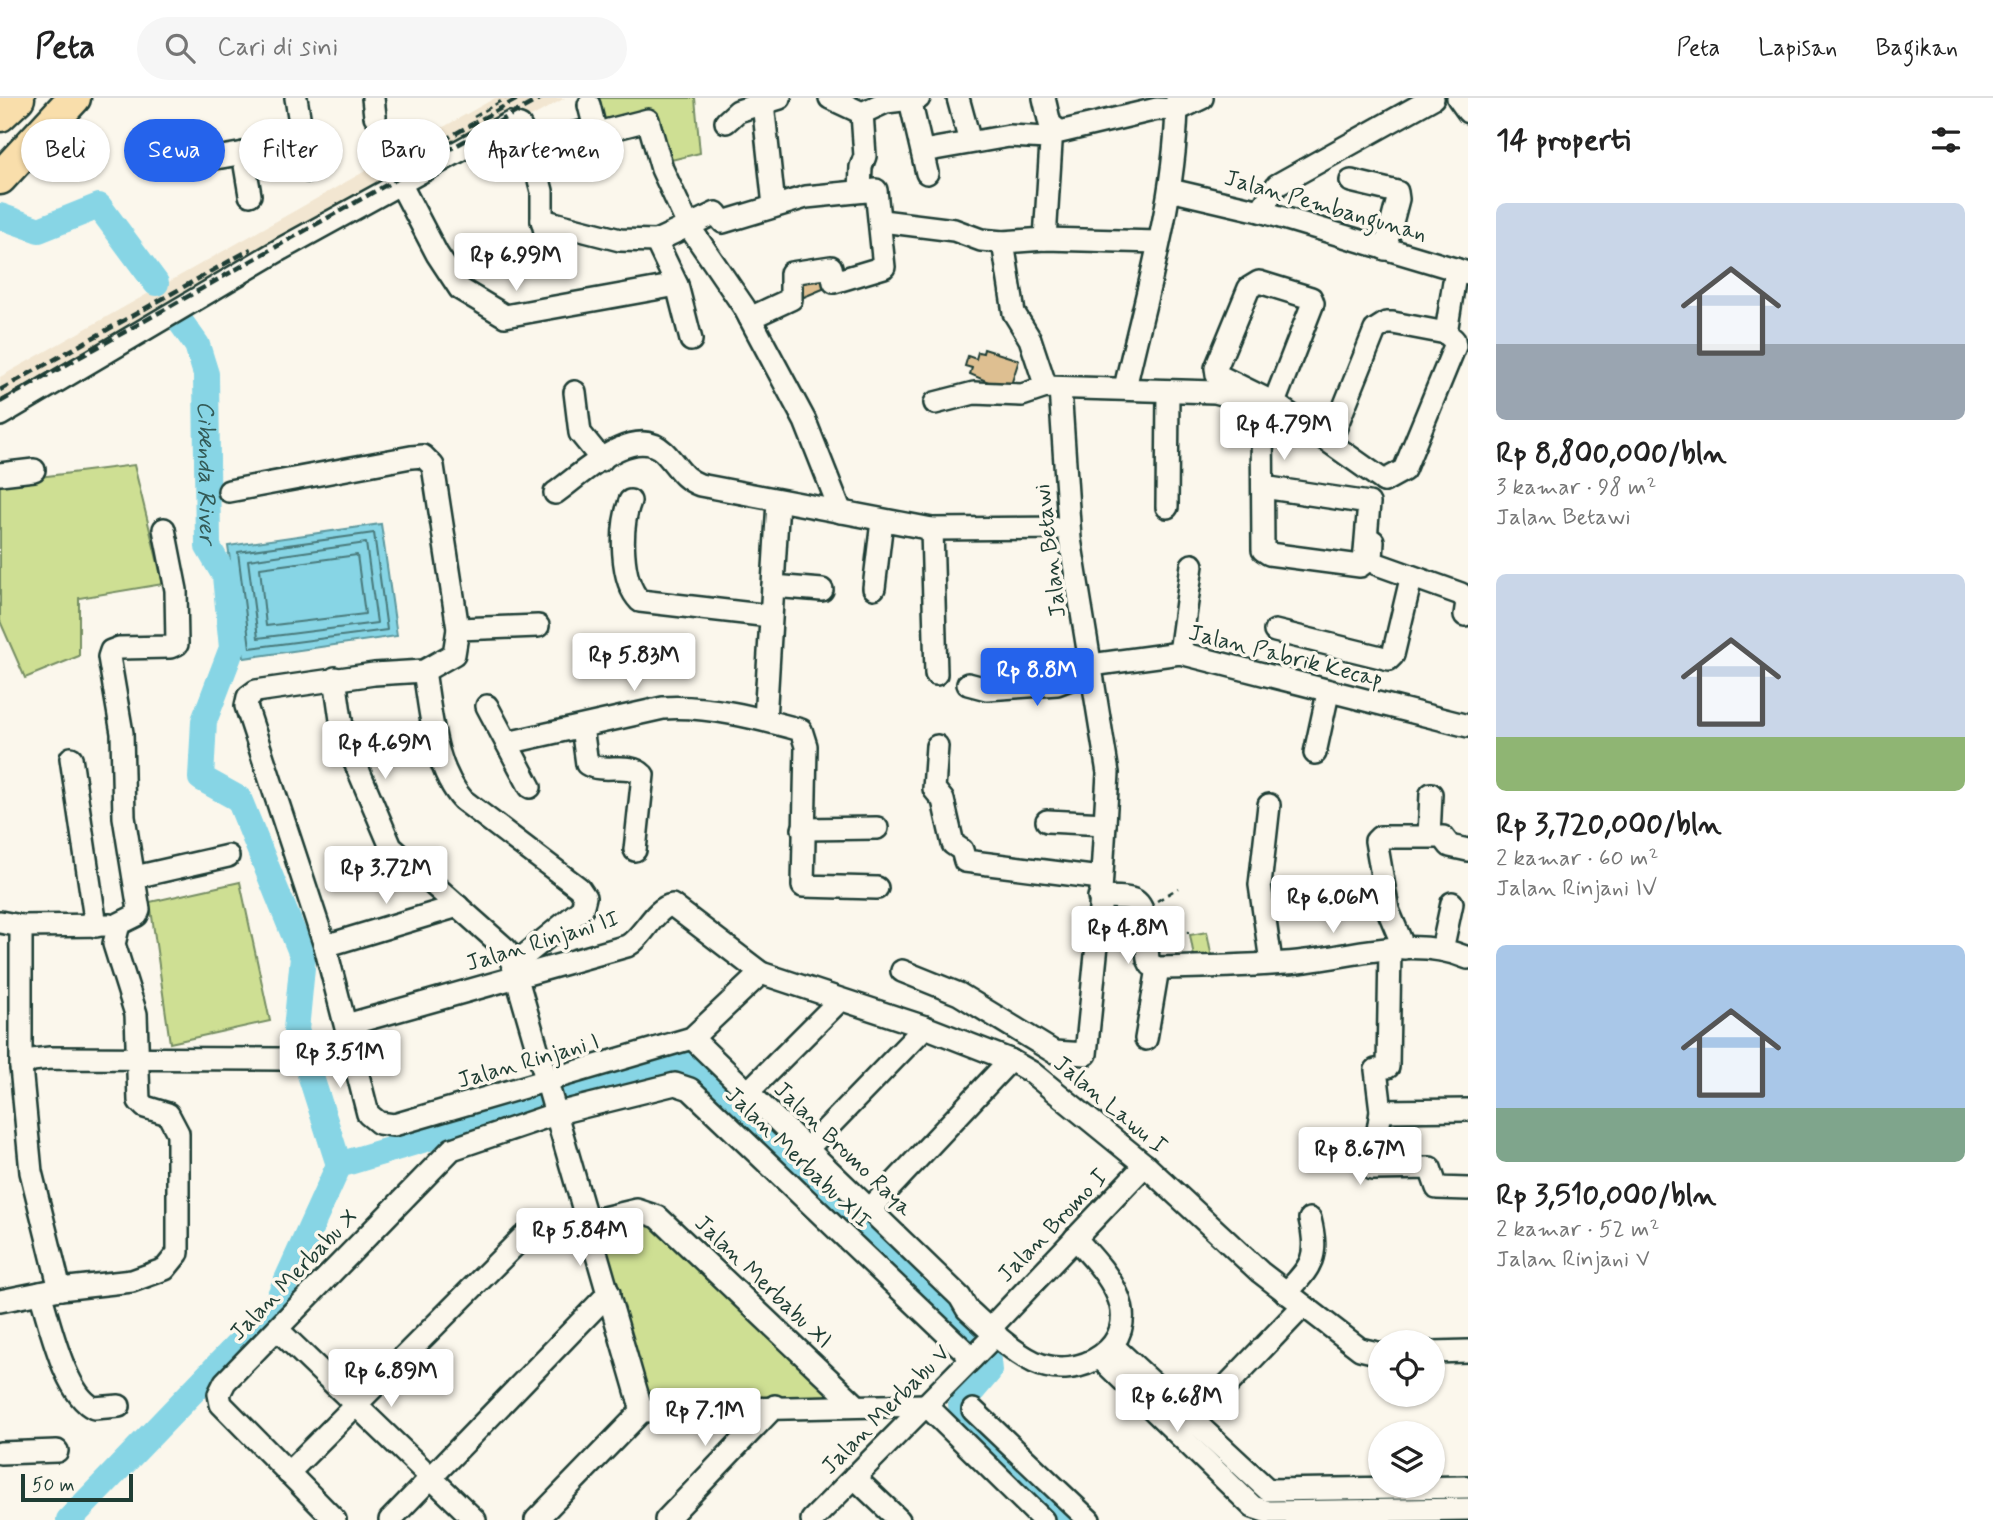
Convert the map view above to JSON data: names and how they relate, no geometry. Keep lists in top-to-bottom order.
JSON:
{
  "streets": {
    "street": [
      "Jalan Pembangunan",
      "Jalan Betawi",
      "Jalan Pabrik Kecap",
      "Jalan Rinjani II",
      "Jalan Rinjani I",
      "Jalan Lawu I",
      "Jalan Bromo Raya",
      "Jalan Merbabu XII",
      "Jalan Bromo I",
      "Jalan Merbabu X",
      "Jalan Merbabu XI",
      "Jalan Merbabu V"
    ]
  },
  "crossings": [
    ["Jalan Betawi", "Jalan Pabrik Kecap"],
    ["Jalan Rinjani II", "Jalan Rinjani I"],
    ["Jalan Rinjani II", "Jalan Lawu I"],
    ["Jalan Rinjani I", "Jalan Bromo Raya"],
    ["Jalan Rinjani I", "Jalan Merbabu XII"],
    ["Jalan Rinjani I", "Jalan Merbabu X"],
    ["Jalan Lawu I", "Jalan Bromo I"],
    ["Jalan Bromo Raya", "Jalan Merbabu XII"],
    ["Jalan Bromo Raya", "Jalan Bromo I"],
    ["Jalan Bromo Raya", "Jalan Merbabu V"],
    ["Jalan Merbabu XII", "Jalan Bromo I"],
    ["Jalan Merbabu XII", "Jalan Merbabu X"],
    ["Jalan Merbabu XII", "Jalan Merbabu V"],
    ["Jalan Bromo I", "Jalan Merbabu V"],
    ["Jalan Merbabu X", "Jalan Merbabu XI"]
  ],
  "water": ["Cibenda River"],
  "scale_bar": "50 m",
  "page": {
    "header": "Peta",
    "search": "Cari di sini",
    "nav": ["Peta", "Lapisan", "Bagikan"],
    "heading": "14 properti",
    "chip": [
      "Beli",
      "Sewa",
      "Filter",
      "Baru",
      "Apartemen"
    ],
    "list": [
      {
        "name": "Rp 8,800,000/bln",
        "note": "3 kamar · 98 m² · Jalan Betawi"
      },
      {
        "name": "Rp 3,720,000/bln",
        "note": "2 kamar · 60 m² · Jalan Rinjani IV"
      },
      {
        "name": "Rp 3,510,000/bln",
        "note": "2 kamar · 52 m² · Jalan Rinjani V"
      }
    ],
    "price": [
      "Rp 6.99M",
      "Rp 4.79M",
      "Rp 5.83M",
      "Rp 8.8M",
      "Rp 4.69M",
      "Rp 3.72M",
      "Rp 6.06M",
      "Rp 4.8M",
      "Rp 3.51M",
      "Rp 8.67M",
      "Rp 5.84M",
      "Rp 6.89M",
      "Rp 6.68M",
      "Rp 7.1M"
    ],
    "scale": "50 m"
  }
}
